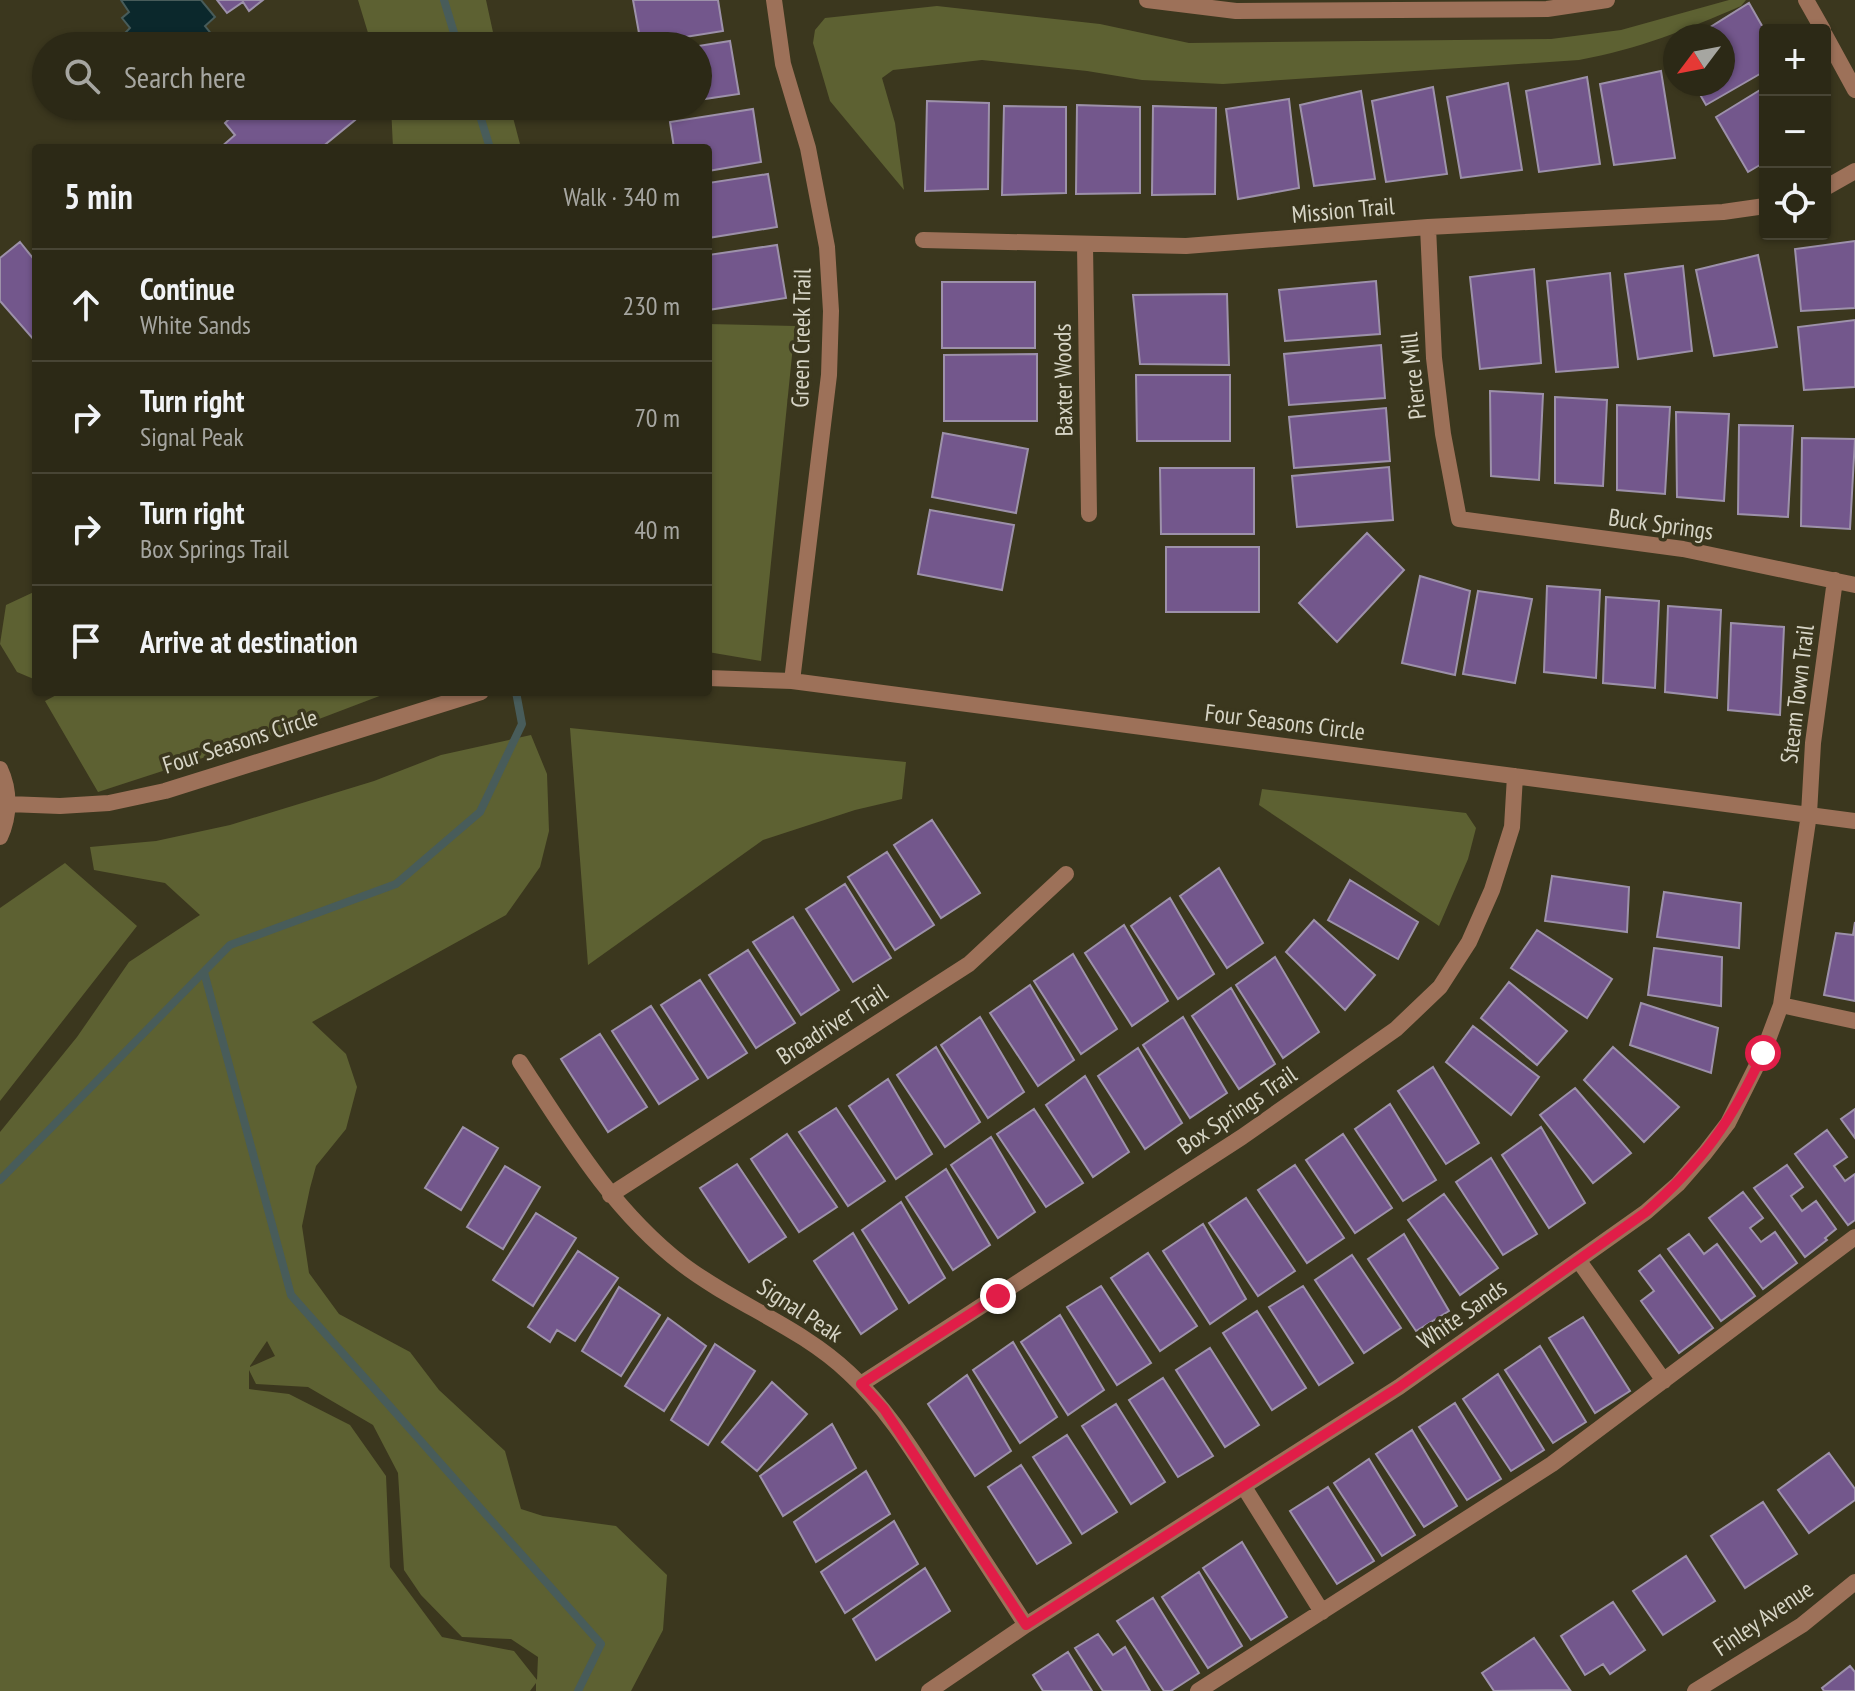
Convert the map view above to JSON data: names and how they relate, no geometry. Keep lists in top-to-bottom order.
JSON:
{
  "streets": {
    "street": [
      "Mission Trail",
      "Green Creek Trail",
      "Pierce Mill",
      "Baxter Woods",
      "Buck Springs",
      "Steam Town Trail",
      "Four Seasons Circle",
      "Broadriver Trail",
      "Box Springs Trail",
      "Signal Peak",
      "White Sands",
      "Finley Avenue"
    ]
  },
  "crossings": [
    ["Mission Trail", "Pierce Mill"],
    ["Mission Trail", "Baxter Woods"],
    ["Green Creek Trail", "Four Seasons Circle"],
    ["Pierce Mill", "Buck Springs"],
    ["Buck Springs", "Steam Town Trail"],
    ["Steam Town Trail", "Four Seasons Circle"],
    ["Steam Town Trail", "White Sands"],
    ["Four Seasons Circle", "Box Springs Trail"],
    ["Four Seasons Circle", "White Sands"],
    ["Broadriver Trail", "Signal Peak"],
    ["Box Springs Trail", "Signal Peak"],
    ["Signal Peak", "White Sands"]
  ],
  "north": "bottom left",
  "page": {
    "map_buttons": ["+", "−"],
    "search": "Search here",
    "heading": ["5 min", "Walk · 340 m"],
    "list": [
      ["Continue", "White Sands", "230 m"],
      ["Turn right", "Signal Peak", "70 m"],
      ["Turn right", "Box Springs Trail", "40 m"],
      "Arrive at destination"
    ]
  }
}
